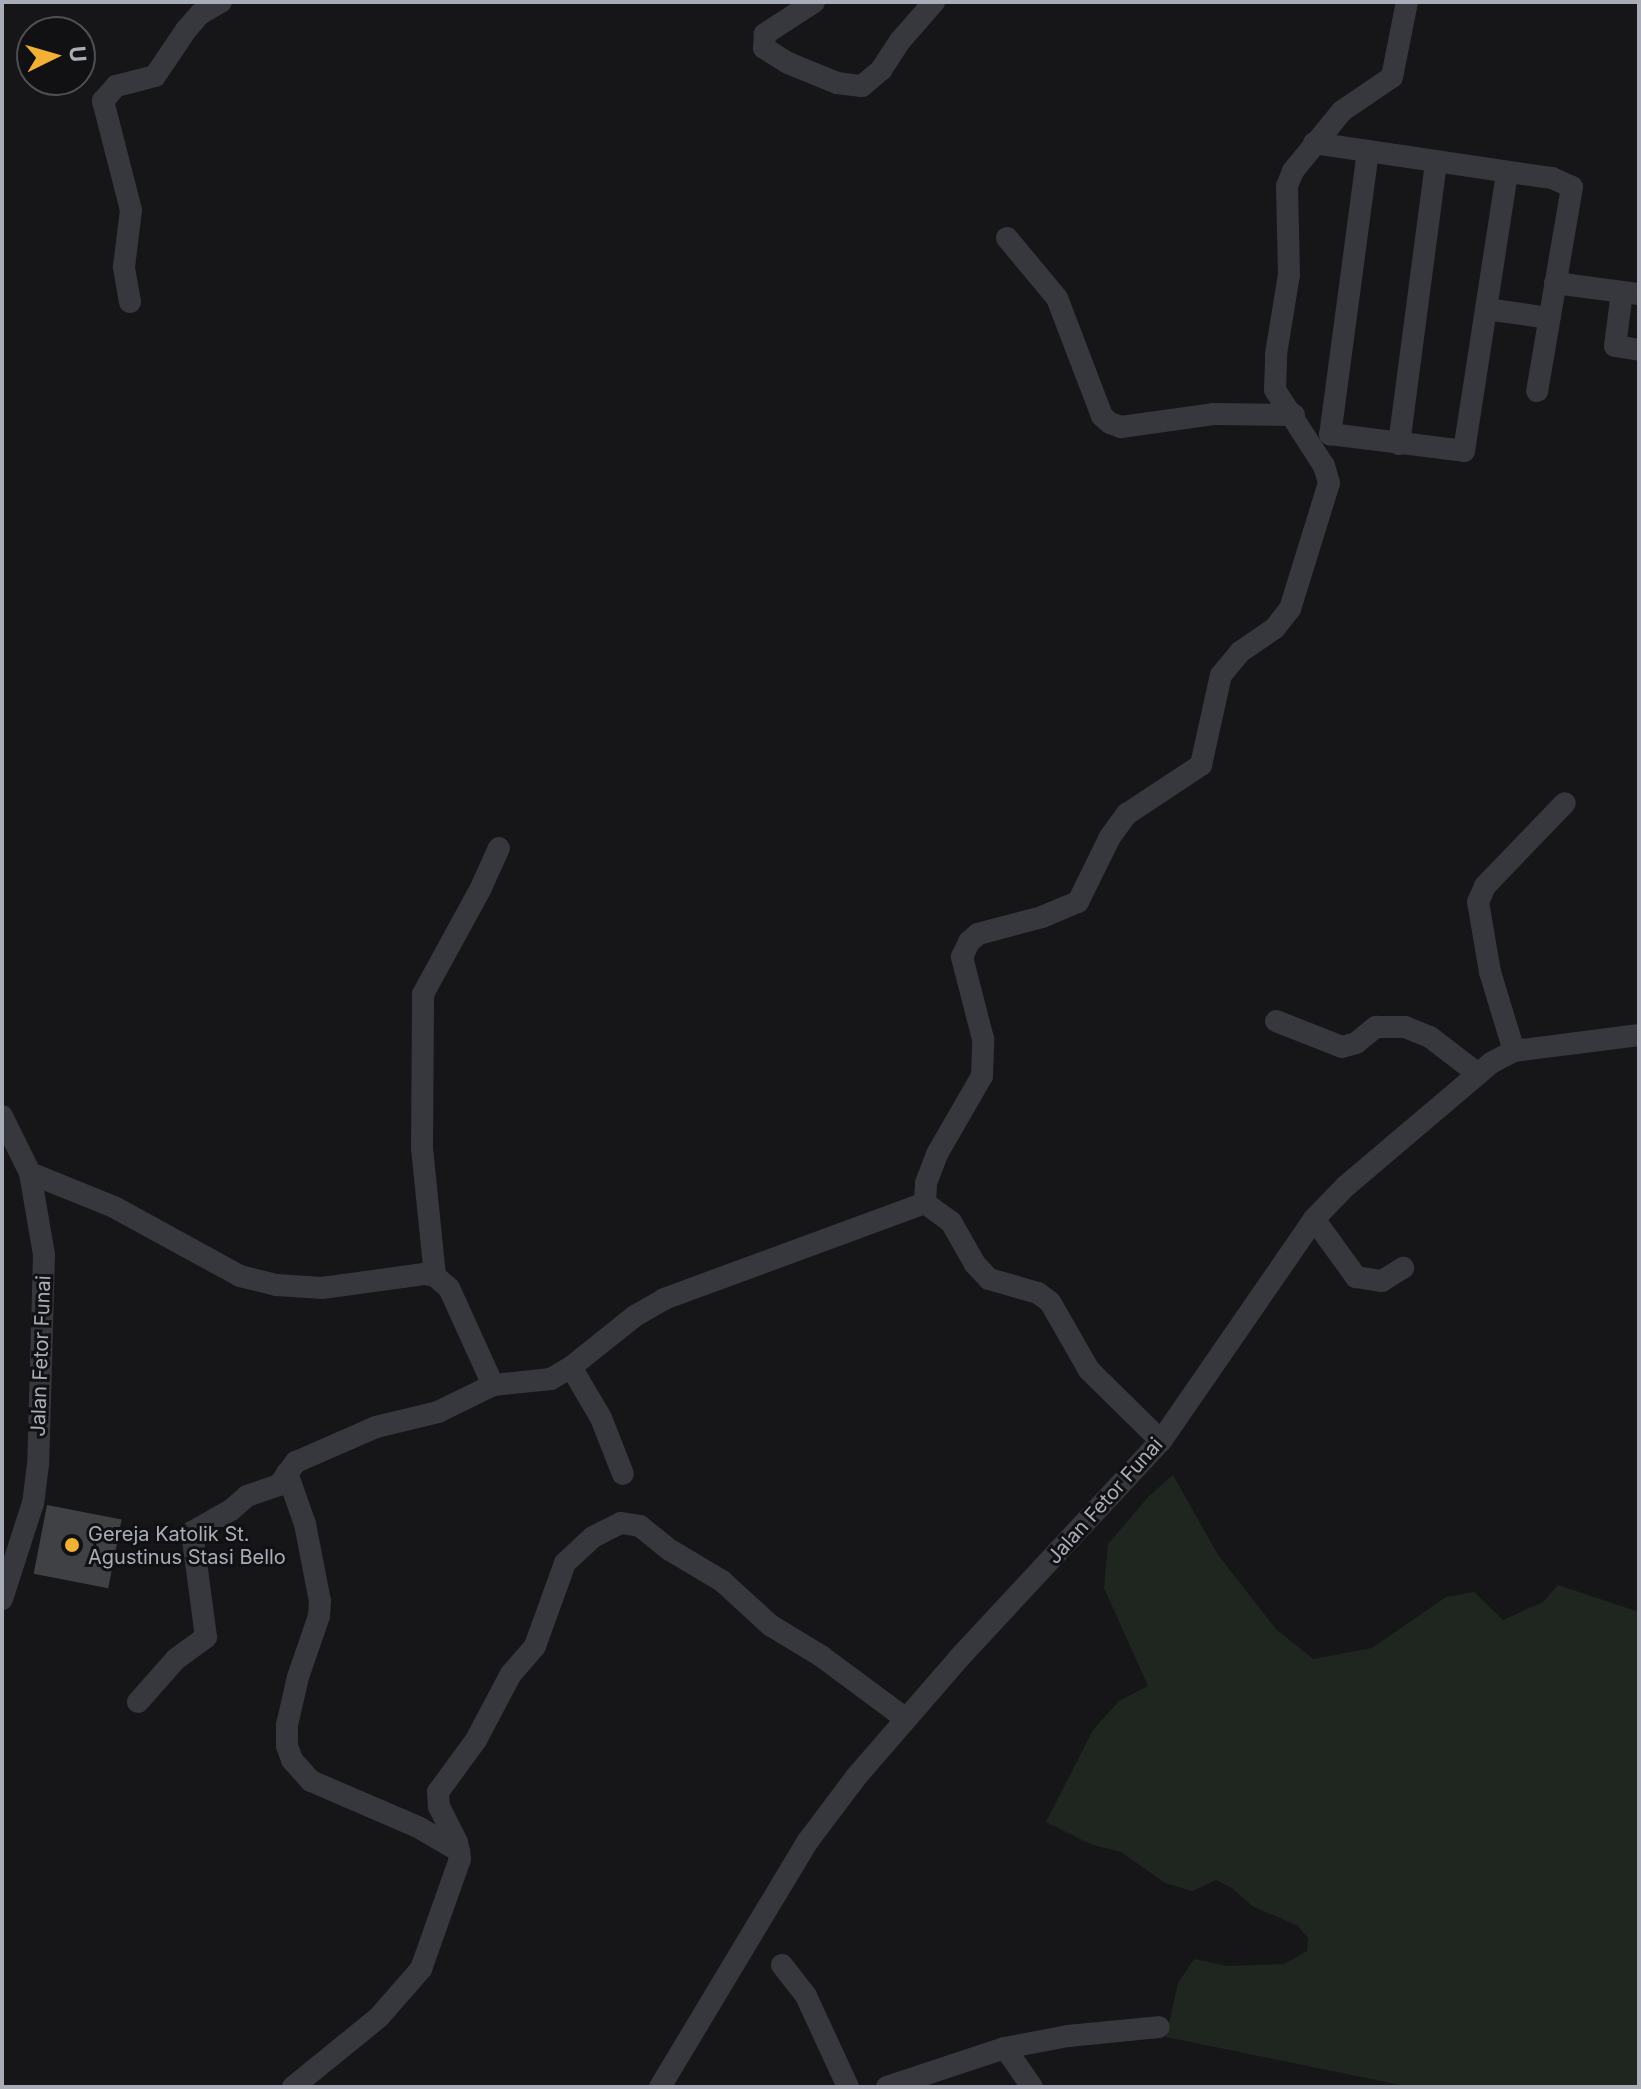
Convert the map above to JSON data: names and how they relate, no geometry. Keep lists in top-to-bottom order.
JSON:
{
  "streets": {
    "street": ["Jalan Fetor Funai"]
  },
  "places": ["Gereja Katolik St. Agustinus Stasi Bello"],
  "north": "right"
}
